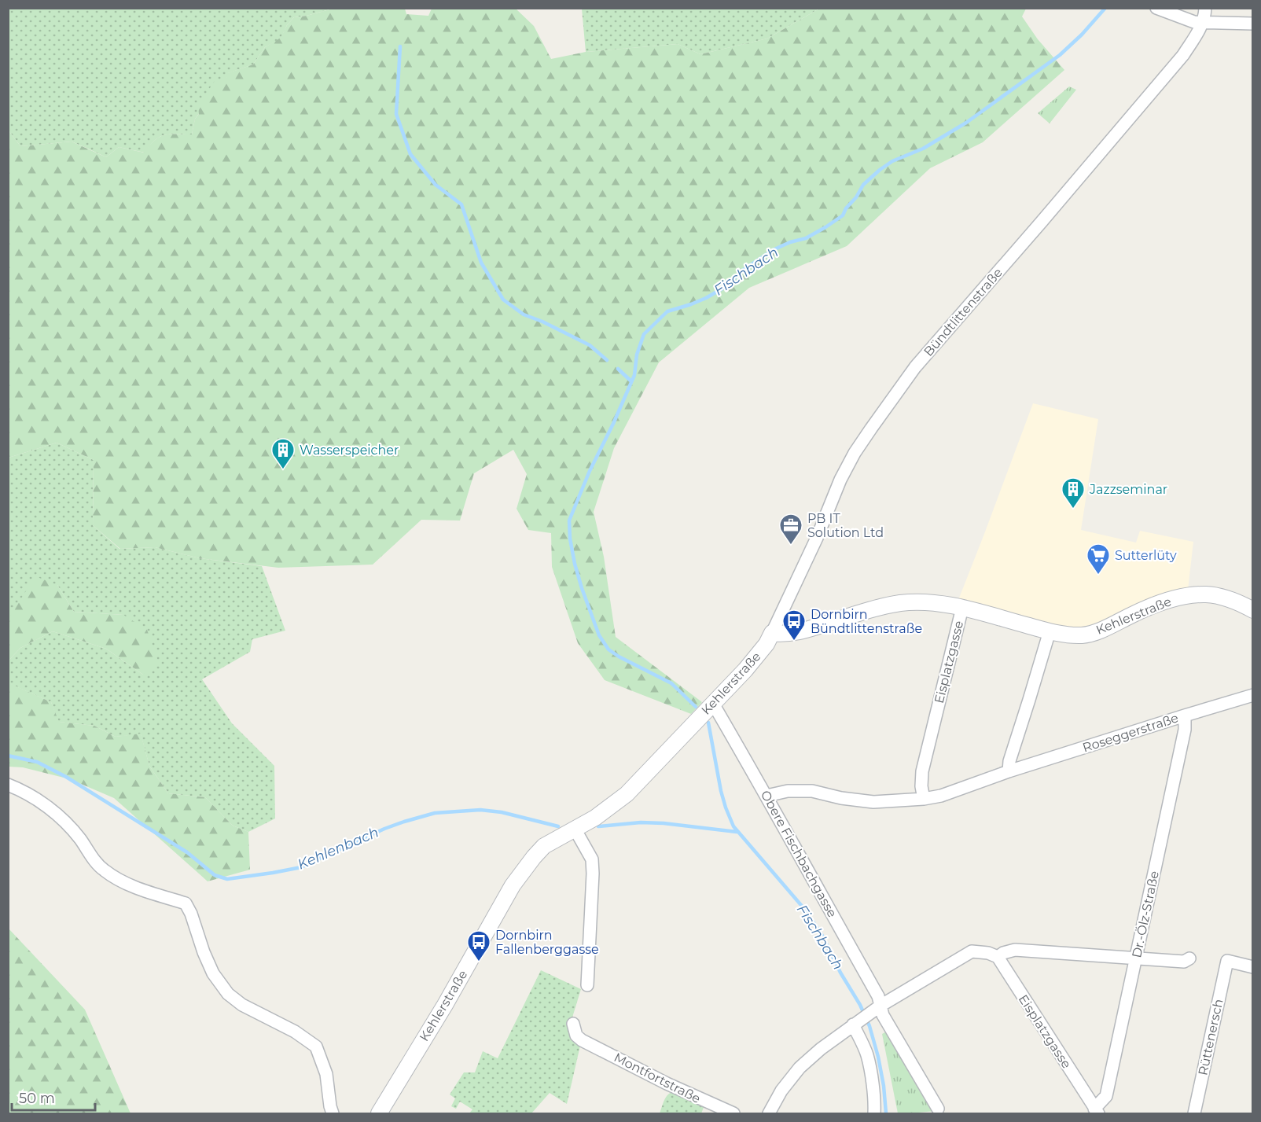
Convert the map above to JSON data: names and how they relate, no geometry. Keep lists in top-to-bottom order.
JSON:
{
  "streets": {
    "street": [
      "Bündtlittenstraße",
      "Kehlerstraße",
      "Eisplatzgasse",
      "Roseggerstraße",
      "Obere Fischbachgasse",
      "Dr.-Ölz-Straße",
      "Rüttenersch",
      "Montfortstraße"
    ]
  },
  "crossings": [
    ["Bündtlittenstraße", "Kehlerstraße"],
    ["Kehlerstraße", "Eisplatzgasse"],
    ["Kehlerstraße", "Obere Fischbachgasse"],
    ["Eisplatzgasse", "Roseggerstraße"],
    ["Eisplatzgasse", "Dr.-Ölz-Straße"],
    ["Roseggerstraße", "Obere Fischbachgasse"],
    ["Roseggerstraße", "Dr.-Ölz-Straße"]
  ],
  "water": ["Fischbach", "Kehlenbach"],
  "places": {
    "building": ["Wasserspeicher", "Jazzseminar"],
    "office": ["PB IT Solution Ltd"],
    "supermarket": ["Sutterlüty"],
    "bus stop": ["Dornbirn Bündtlittenstraße", "Dornbirn Fallenberggasse"]
  },
  "scale_bar": "50 m"
}
